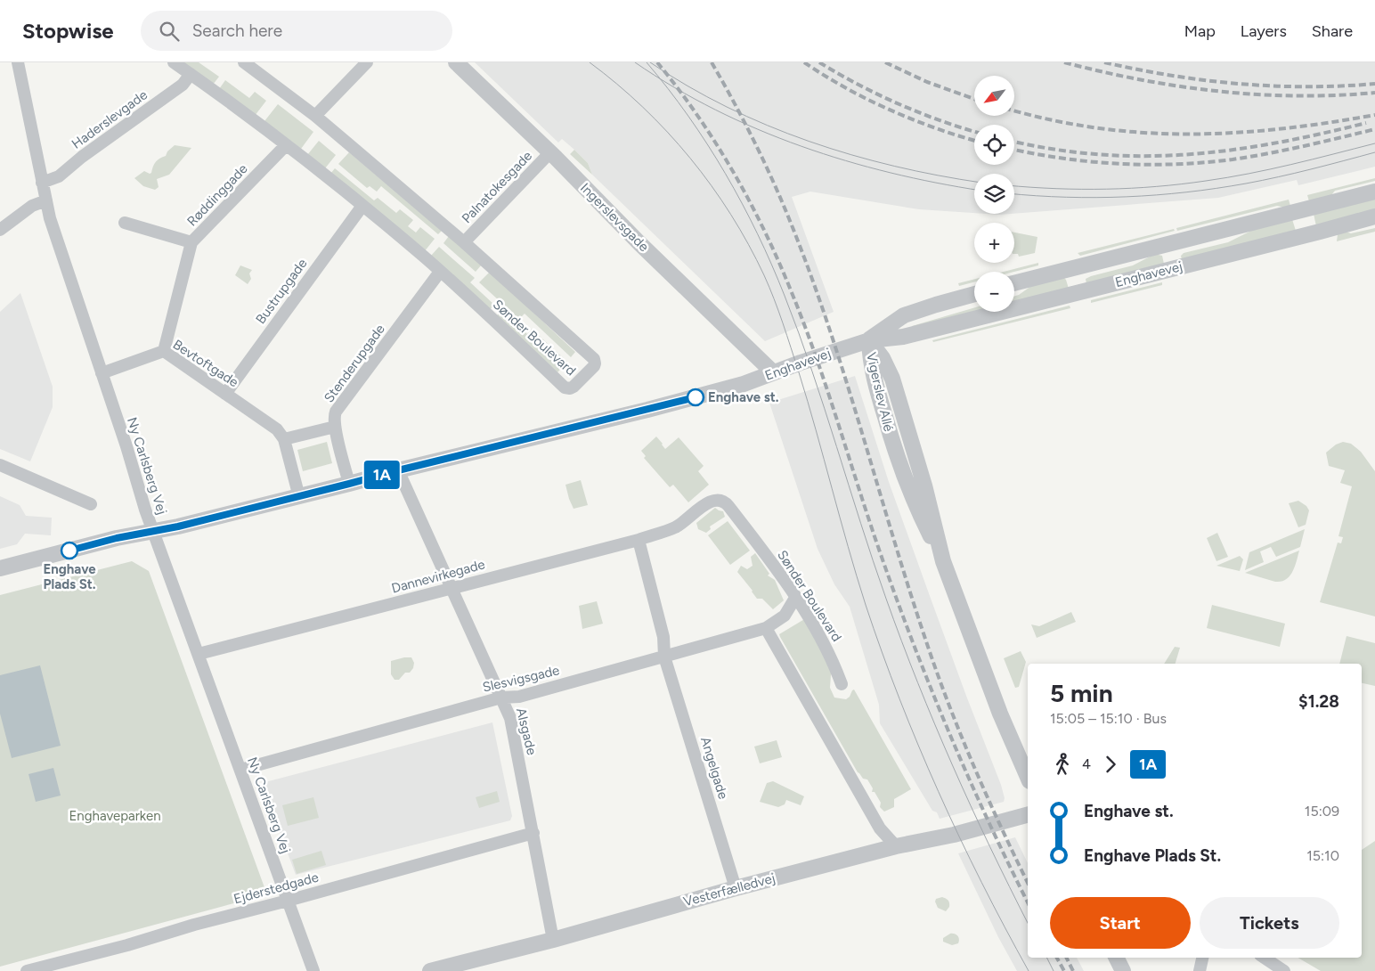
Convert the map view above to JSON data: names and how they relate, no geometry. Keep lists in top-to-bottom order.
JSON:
{
  "streets": {
    "street": [
      "Haderslevgade",
      "Palnatokesgade",
      "Røddinggade",
      "Ingerslevsgade",
      "Enghavevej",
      "Bustrupgade",
      "Sønder Boulevard",
      "Bevtoftgade",
      "Stenderupgade",
      "Vigerslev Allé",
      "Ny Carlsberg Vej",
      "Dannevirkegade",
      "Slesvigsgade",
      "Alsgade",
      "Angelgade",
      "Ejderstedgade",
      "Vesterfælledvej"
    ]
  },
  "crossings": [
    ["Haderslevgade", "Sønder Boulevard"],
    ["Haderslevgade", "Ny Carlsberg Vej"],
    ["Palnatokesgade", "Ingerslevsgade"],
    ["Palnatokesgade", "Sønder Boulevard"],
    ["Røddinggade", "Sønder Boulevard"],
    ["Røddinggade", "Bevtoftgade"],
    ["Ingerslevsgade", "Enghavevej"],
    ["Enghavevej", "Stenderupgade"],
    ["Enghavevej", "Vigerslev Allé"],
    ["Enghavevej", "Ny Carlsberg Vej"],
    ["Enghavevej", "Alsgade"],
    ["Bustrupgade", "Sønder Boulevard"],
    ["Bustrupgade", "Bevtoftgade"],
    ["Sønder Boulevard", "Stenderupgade"],
    ["Sønder Boulevard", "Dannevirkegade"],
    ["Sønder Boulevard", "Slesvigsgade"],
    ["Bevtoftgade", "Ny Carlsberg Vej"],
    ["Ny Carlsberg Vej", "Dannevirkegade"],
    ["Ny Carlsberg Vej", "Slesvigsgade"],
    ["Ny Carlsberg Vej", "Ejderstedgade"],
    ["Dannevirkegade", "Alsgade"],
    ["Dannevirkegade", "Angelgade"],
    ["Slesvigsgade", "Alsgade"],
    ["Slesvigsgade", "Angelgade"],
    ["Alsgade", "Ejderstedgade"],
    ["Alsgade", "Vesterfælledvej"],
    ["Angelgade", "Vesterfælledvej"]
  ],
  "parks": ["Enghaveparken"],
  "places": ["Enghave st.", "Enghave Plads St."],
  "lines": ["bus line 1A"],
  "north": "bottom left",
  "page": {
    "header": "Stopwise",
    "search": "Search here",
    "nav": ["Map", "Layers", "Share"],
    "on_map": "1A",
    "map_buttons": ["+", "−"],
    "heading": ["5 min", "15:05 – 15:10 · Bus", "$1.28"],
    "legs": ["4", "1A"],
    "list": [
      {
        "name": "Enghave st.",
        "value": "15:09"
      },
      {
        "name": "Enghave Plads St.",
        "value": "15:10"
      }
    ],
    "buttons": ["Start", "Tickets"]
  }
}
